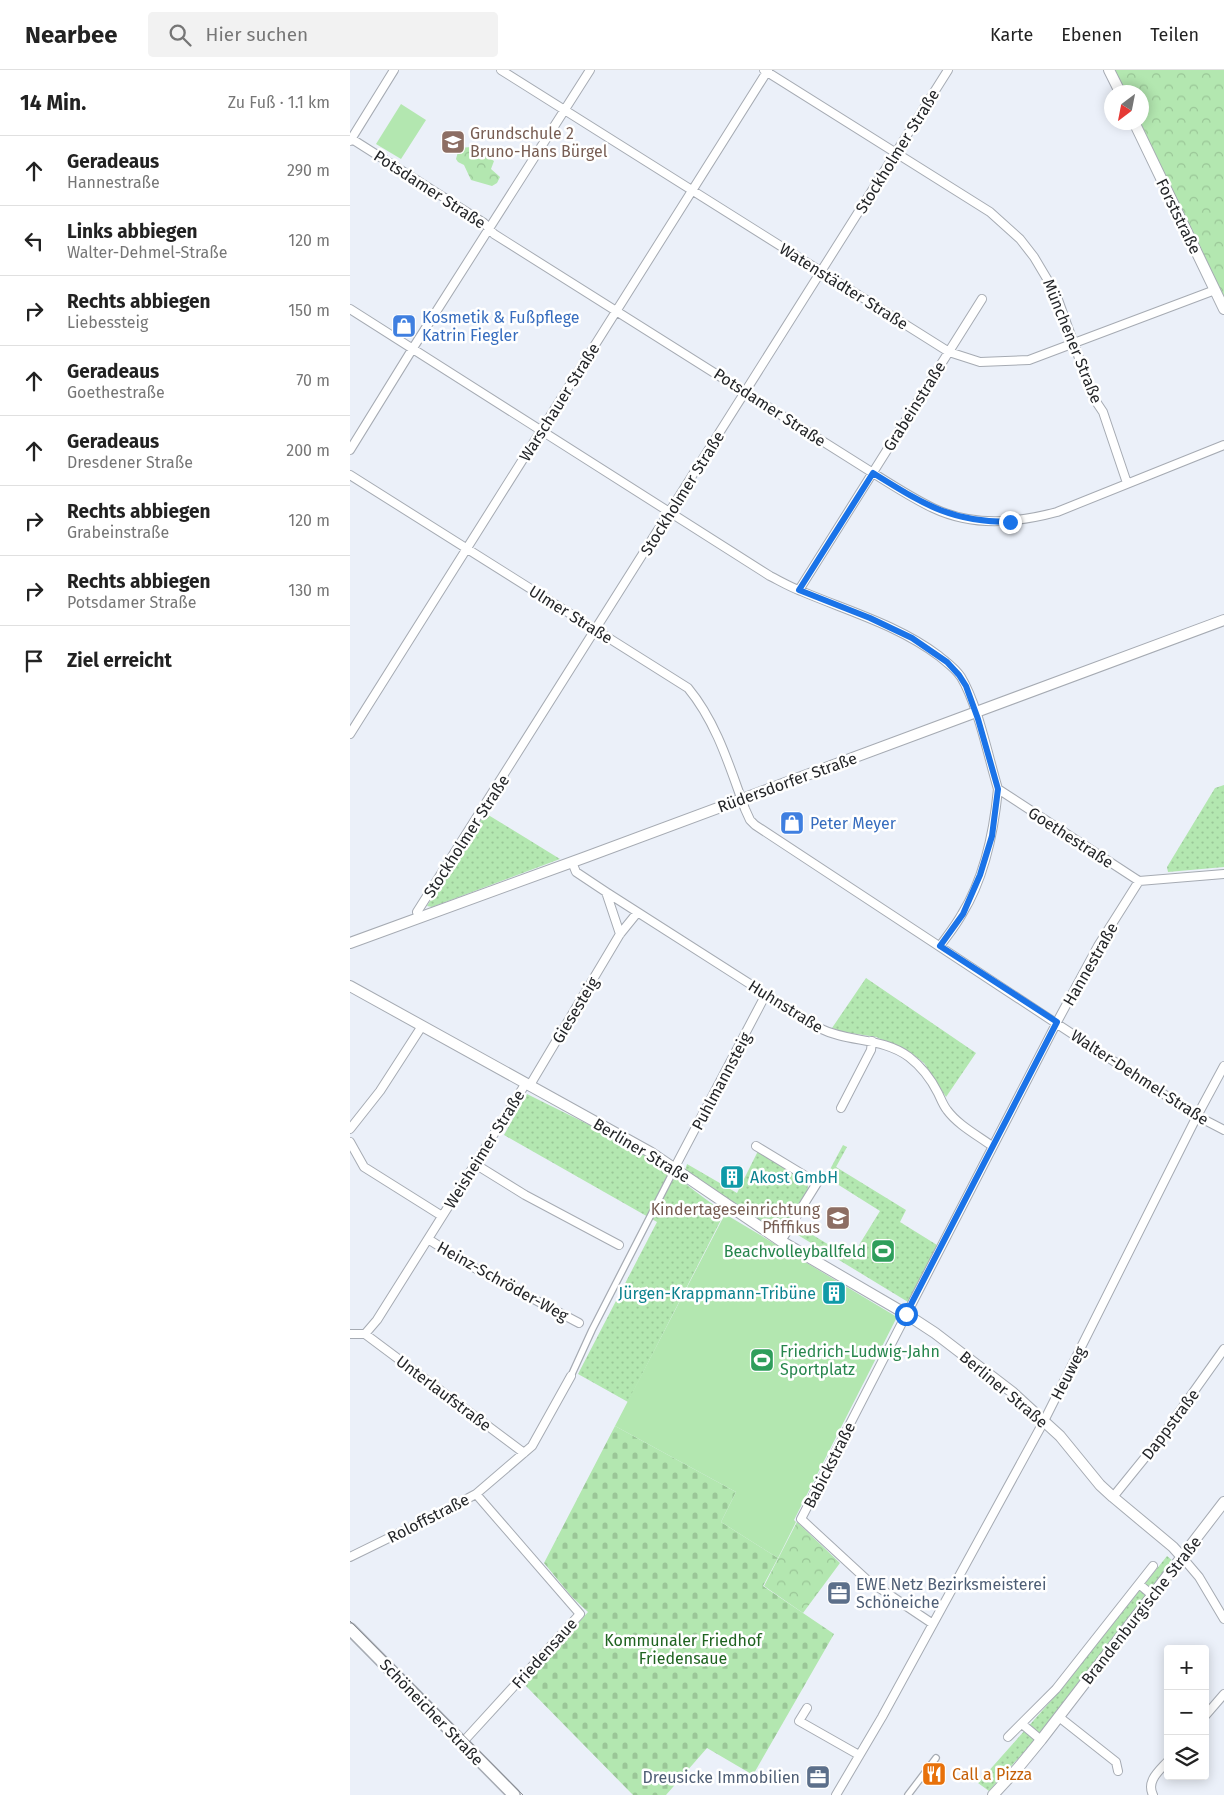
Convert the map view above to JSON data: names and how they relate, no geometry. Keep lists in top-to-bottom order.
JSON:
{
  "streets": {
    "main road": ["Schöneicher Straße"],
    "street": [
      "Stockholmer Straße",
      "Potsdamer Straße",
      "Forststraße",
      "Watenstädter Straße",
      "Münchener Straße",
      "Warschauer Straße",
      "Grabeinstraße",
      "Ulmer Straße",
      "Rüdersdorfer Straße",
      "Goethestraße",
      "Hannestraße",
      "Huhnstraße",
      "Giesesteig",
      "Walter-Dehmel-Straße",
      "Puhlmannsteig",
      "Weisheimer Straße",
      "Berliner Straße",
      "Heinz-Schröder-Weg",
      "Heuweg",
      "Unterlaufstraße",
      "Dappstraße",
      "Babickstraße",
      "Roloffstraße",
      "Brandenburgische Straße",
      "Friedensaue"
    ]
  },
  "crossings": [
    ["Stockholmer Straße", "Potsdamer Straße"],
    ["Stockholmer Straße", "Watenstädter Straße"],
    ["Stockholmer Straße", "Münchener Straße"],
    ["Stockholmer Straße", "Ulmer Straße"],
    ["Stockholmer Straße", "Rüdersdorfer Straße"],
    ["Potsdamer Straße", "Münchener Straße"],
    ["Potsdamer Straße", "Warschauer Straße"],
    ["Potsdamer Straße", "Grabeinstraße"],
    ["Forststraße", "Watenstädter Straße"],
    ["Watenstädter Straße", "Münchener Straße"],
    ["Watenstädter Straße", "Warschauer Straße"],
    ["Watenstädter Straße", "Grabeinstraße"],
    ["Münchener Straße", "Warschauer Straße"],
    ["Warschauer Straße", "Ulmer Straße"],
    ["Ulmer Straße", "Rüdersdorfer Straße"],
    ["Ulmer Straße", "Walter-Dehmel-Straße"],
    ["Rüdersdorfer Straße", "Huhnstraße"],
    ["Rüdersdorfer Straße", "Walter-Dehmel-Straße"],
    ["Goethestraße", "Hannestraße"],
    ["Hannestraße", "Huhnstraße"],
    ["Hannestraße", "Walter-Dehmel-Straße"],
    ["Hannestraße", "Berliner Straße"],
    ["Hannestraße", "Babickstraße"],
    ["Huhnstraße", "Giesesteig"],
    ["Huhnstraße", "Puhlmannsteig"],
    ["Giesesteig", "Weisheimer Straße"],
    ["Giesesteig", "Berliner Straße"],
    ["Walter-Dehmel-Straße", "Heuweg"],
    ["Puhlmannsteig", "Berliner Straße"],
    ["Weisheimer Straße", "Berliner Straße"],
    ["Weisheimer Straße", "Heinz-Schröder-Weg"],
    ["Weisheimer Straße", "Unterlaufstraße"],
    ["Berliner Straße", "Heuweg"],
    ["Berliner Straße", "Dappstraße"],
    ["Berliner Straße", "Babickstraße"],
    ["Berliner Straße", "Brandenburgische Straße"],
    ["Heuweg", "Babickstraße"],
    ["Unterlaufstraße", "Roloffstraße"],
    ["Roloffstraße", "Friedensaue"],
    ["Friedensaue", "Schöneicher Straße"]
  ],
  "parks": ["Kommunaler Friedhof Friedensaue"],
  "places": {
    "school or university": ["Grundschule 2 Bruno-Hans Bürgel", "Kindertageseinrichtung Pfiffikus"],
    "shop": ["Kosmetik & Fußpflege Katrin Fiegler", "Peter Meyer"],
    "building": ["Akost GmbH", "Jürgen-Krappmann-Tribüne"],
    "sports": ["Beachvolleyballfeld", "Friedrich-Ludwig-Jahn Sportplatz"],
    "office": ["EWE Netz Bezirksmeisterei Schöneiche", "Dreusicke Immobilien"],
    "restaurant": ["Call a Pizza"]
  },
  "north": "bottom left",
  "page": {
    "header": "Nearbee",
    "search": "Hier suchen",
    "nav": ["Karte", "Ebenen", "Teilen"],
    "heading": ["14 Min.", "Zu Fuß · 1.1 km"],
    "list": [
      ["Geradeaus", "Hannestraße", "290 m"],
      ["Links abbiegen", "Walter-Dehmel-Straße", "120 m"],
      ["Rechts abbiegen", "Liebessteig", "150 m"],
      ["Geradeaus", "Goethestraße", "70 m"],
      ["Geradeaus", "Dresdener Straße", "200 m"],
      ["Rechts abbiegen", "Grabeinstraße", "120 m"],
      ["Rechts abbiegen", "Potsdamer Straße", "130 m"],
      "Ziel erreicht"
    ],
    "map_buttons": ["+", "−"]
  }
}
